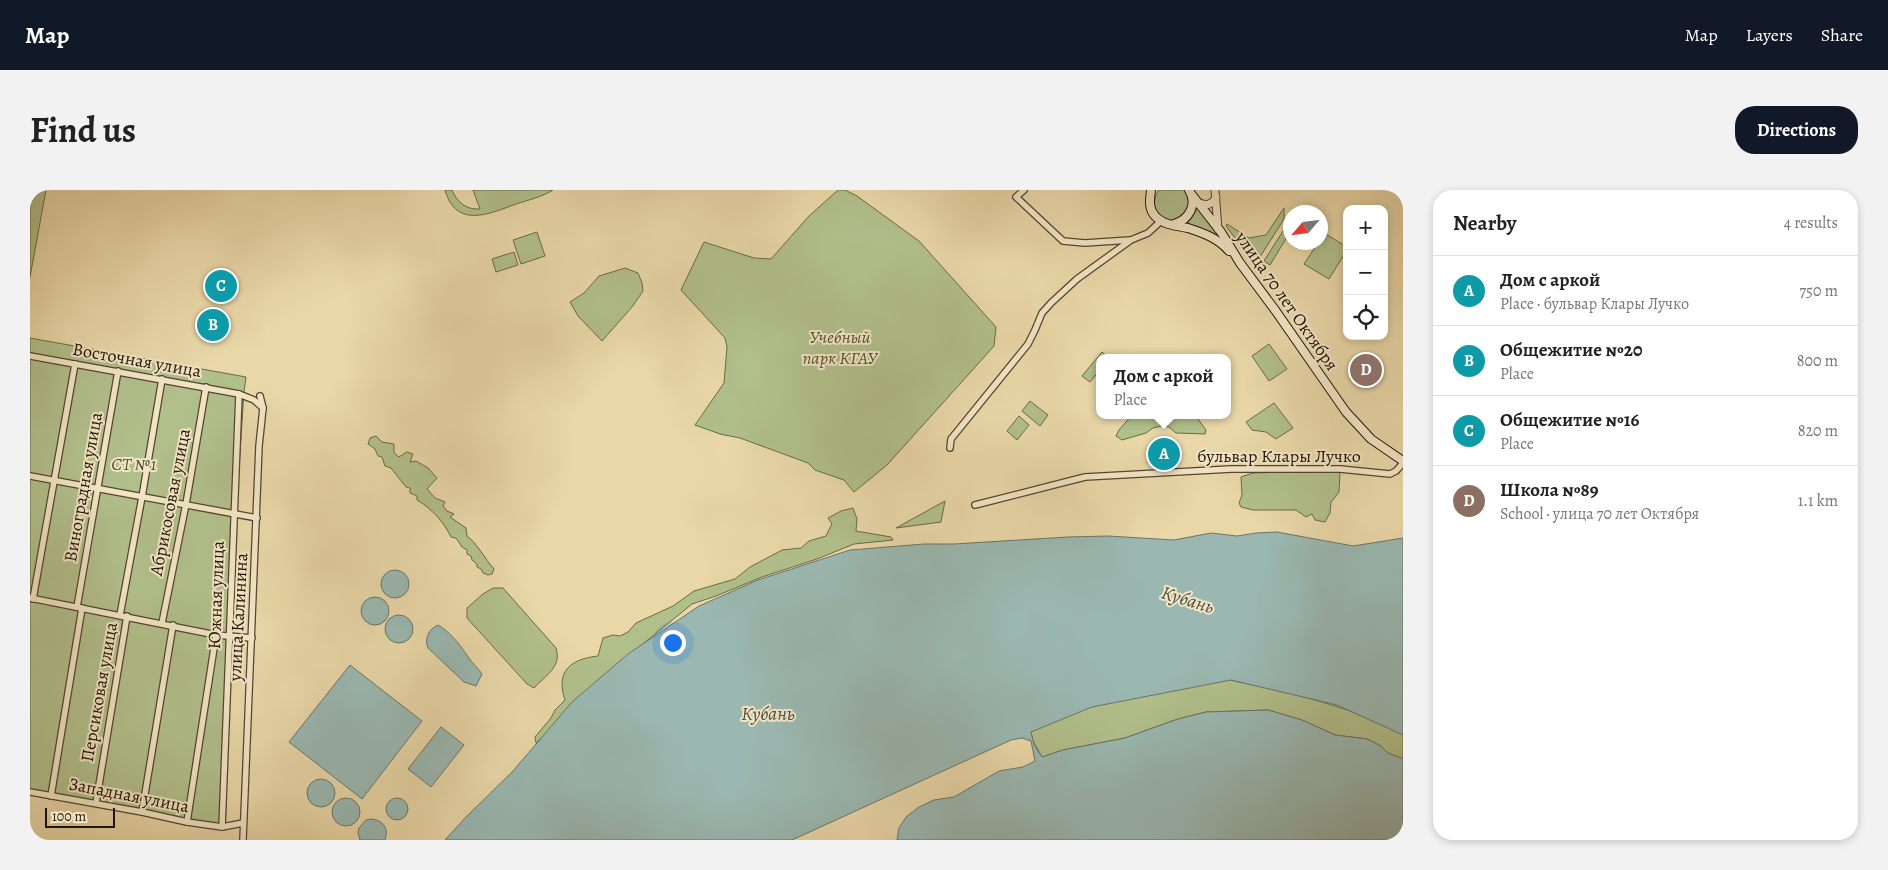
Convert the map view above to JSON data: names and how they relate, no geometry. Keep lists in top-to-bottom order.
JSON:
{
  "streets": {
    "main road": ["улица 70 лет Октября"],
    "street": [
      "Восточная улица",
      "бульвар Клары Лучко",
      "Виноградная улица",
      "Абрикосовая улица",
      "Южная улица",
      "улица Калинина",
      "Персиковая улица",
      "Западная улица"
    ]
  },
  "crossings": [
    ["улица 70 лет Октября", "бульвар Клары Лучко"],
    ["Восточная улица", "Виноградная улица"],
    ["Восточная улица", "Абрикосовая улица"],
    ["Восточная улица", "Южная улица"],
    ["Восточная улица", "улица Калинина"],
    ["Восточная улица", "Персиковая улица"],
    ["Виноградная улица", "Западная улица"],
    ["Южная улица", "Западная улица"],
    ["улица Калинина", "Западная улица"],
    ["Персиковая улица", "Западная улица"]
  ],
  "water": ["Кубань"],
  "parks": ["Учебный парк КГАУ", "СТ №1"],
  "scale_bar": "100 m",
  "north": "bottom left",
  "page": {
    "header": "Map",
    "nav": ["Map", "Layers", "Share"],
    "title": "Find us",
    "buttons": "Directions",
    "heading": ["Nearby", "4 results"],
    "map_buttons": ["+", "−"],
    "list": [
      {
        "mark": "A",
        "name": "Дом с аркой",
        "note": "Place · бульвар Клары Лучко",
        "value": "750 m"
      },
      {
        "mark": "B",
        "name": "Общежитие №20",
        "note": "Place",
        "value": "800 m"
      },
      {
        "mark": "C",
        "name": "Общежитие №16",
        "note": "Place",
        "value": "820 m"
      },
      {
        "mark": "D",
        "name": "Школа №89",
        "note": "School · улица 70 лет Октября",
        "value": "1.1 km"
      }
    ],
    "pins": [
      "C",
      "B",
      "D",
      "A"
    ],
    "popup": ["Дом с аркой", "Place"],
    "scale": "100 m"
  }
}
